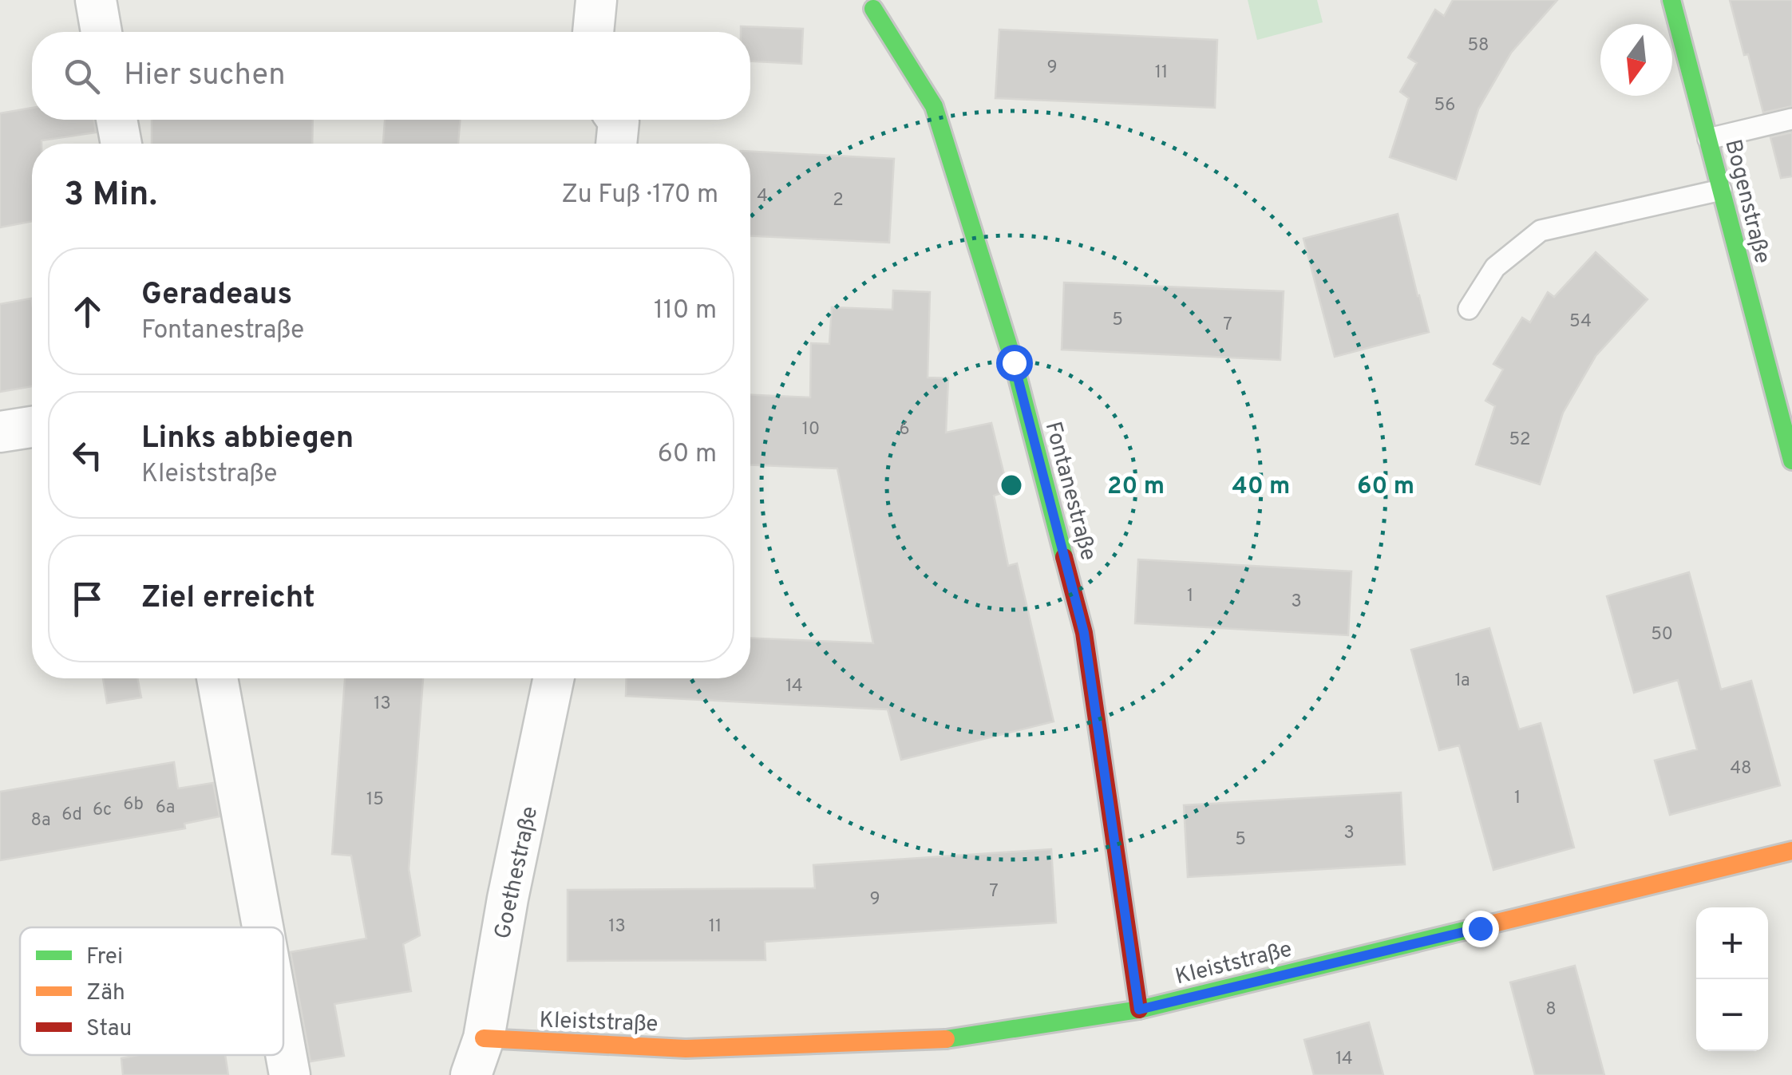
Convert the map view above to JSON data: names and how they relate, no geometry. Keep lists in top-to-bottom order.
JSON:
{
  "streets": {
    "street": [
      "Bogenstraße",
      "Fontanestraße",
      "Goethestraße",
      "Kleiststraße"
    ]
  },
  "crossings": [
    ["Fontanestraße", "Kleiststraße"],
    ["Goethestraße", "Kleiststraße"]
  ],
  "house_numbers": [
    "58",
    "9",
    "11",
    "56",
    "4",
    "2",
    "5",
    "54",
    "7",
    "10",
    "6",
    "52",
    "1",
    "3",
    "50",
    "1a",
    "14",
    "13",
    "48",
    "1",
    "15",
    "6b",
    "6a",
    "6c",
    "6d",
    "8a",
    "3",
    "5",
    "7",
    "9",
    "13",
    "11",
    "8",
    "14"
  ],
  "legend": ["Frei", "Zäh", "Stau"],
  "north": "bottom",
  "page": {
    "search": "Hier suchen",
    "heading": ["3 Min.", "Zu Fuß · 170 m"],
    "list": [
      ["Geradeaus", "Fontanestraße", "110 m"],
      ["Links abbiegen", "Kleiststraße", "60 m"],
      "Ziel erreicht"
    ],
    "map_buttons": ["+", "−"]
  },
  "rings": ["20 m", "40 m", "60 m"]
}
